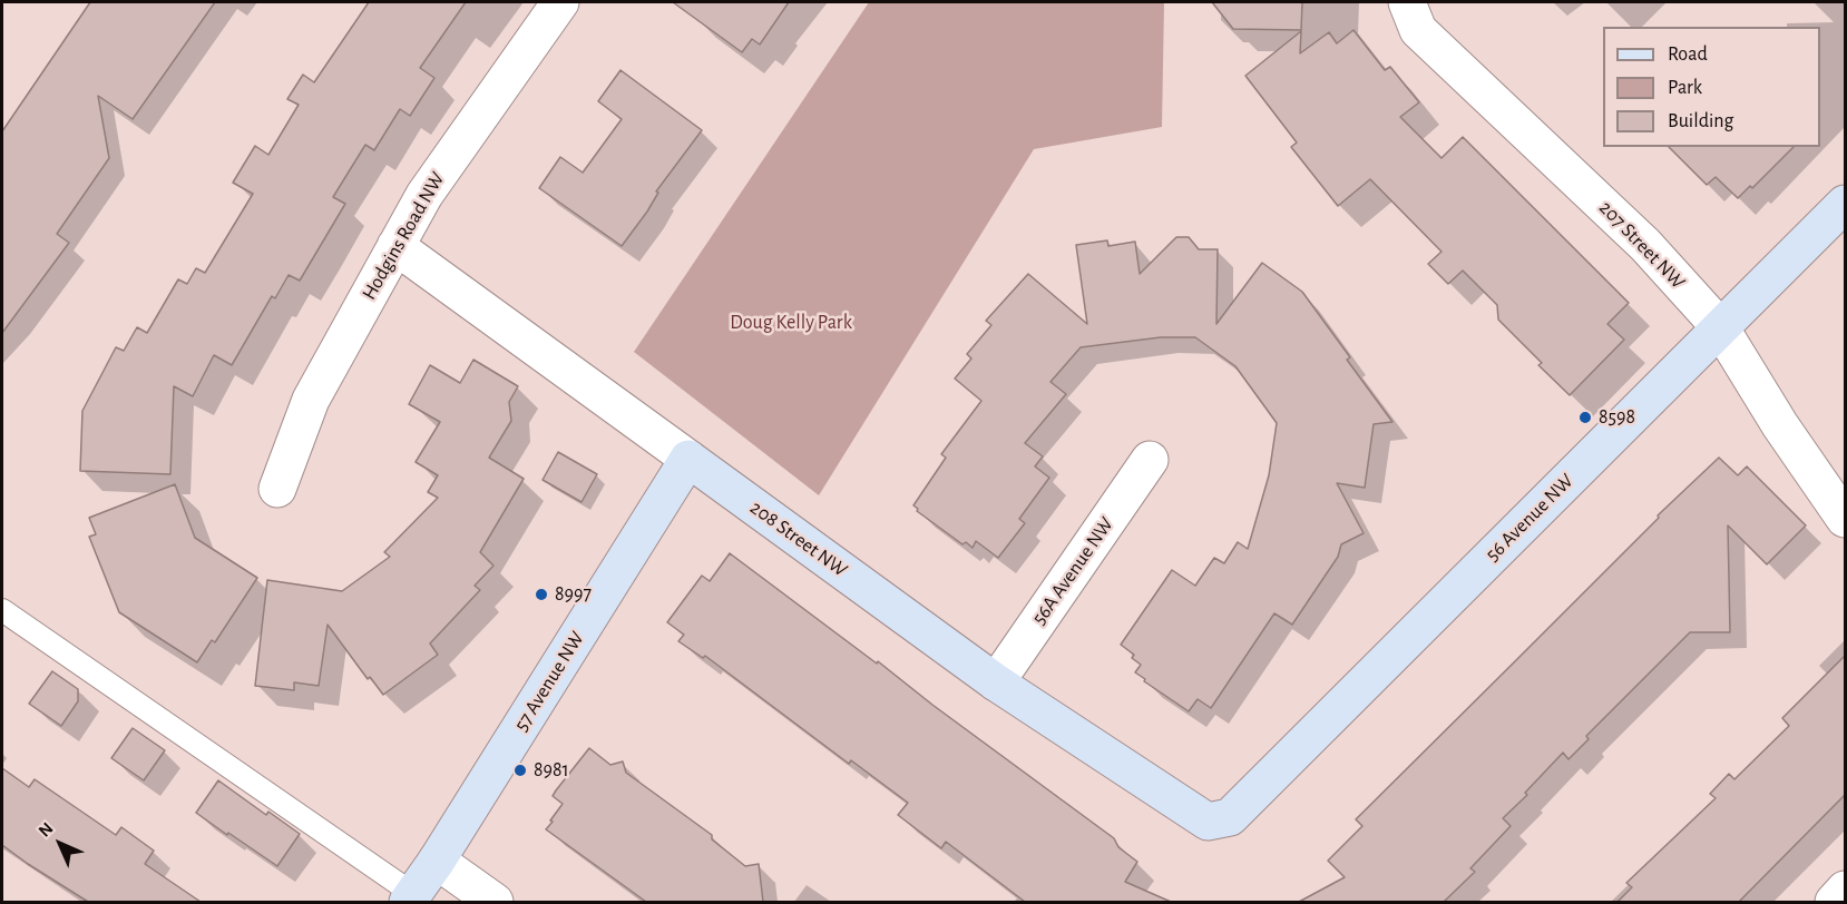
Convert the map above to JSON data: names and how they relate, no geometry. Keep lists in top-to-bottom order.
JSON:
{
  "streets": {
    "street": [
      "Hodgins Road NW",
      "207 Street NW",
      "56 Avenue NW",
      "208 Street NW",
      "56A Avenue NW",
      "57 Avenue NW"
    ]
  },
  "crossings": [
    ["Hodgins Road NW", "208 Street NW"],
    ["207 Street NW", "56 Avenue NW"],
    ["56 Avenue NW", "208 Street NW"],
    ["208 Street NW", "56A Avenue NW"],
    ["208 Street NW", "57 Avenue NW"]
  ],
  "parks": ["Doug Kelly Park"],
  "places": ["8598", "8997", "8981"],
  "legend": ["Road", "Park", "Building"],
  "north": "top left"
}
